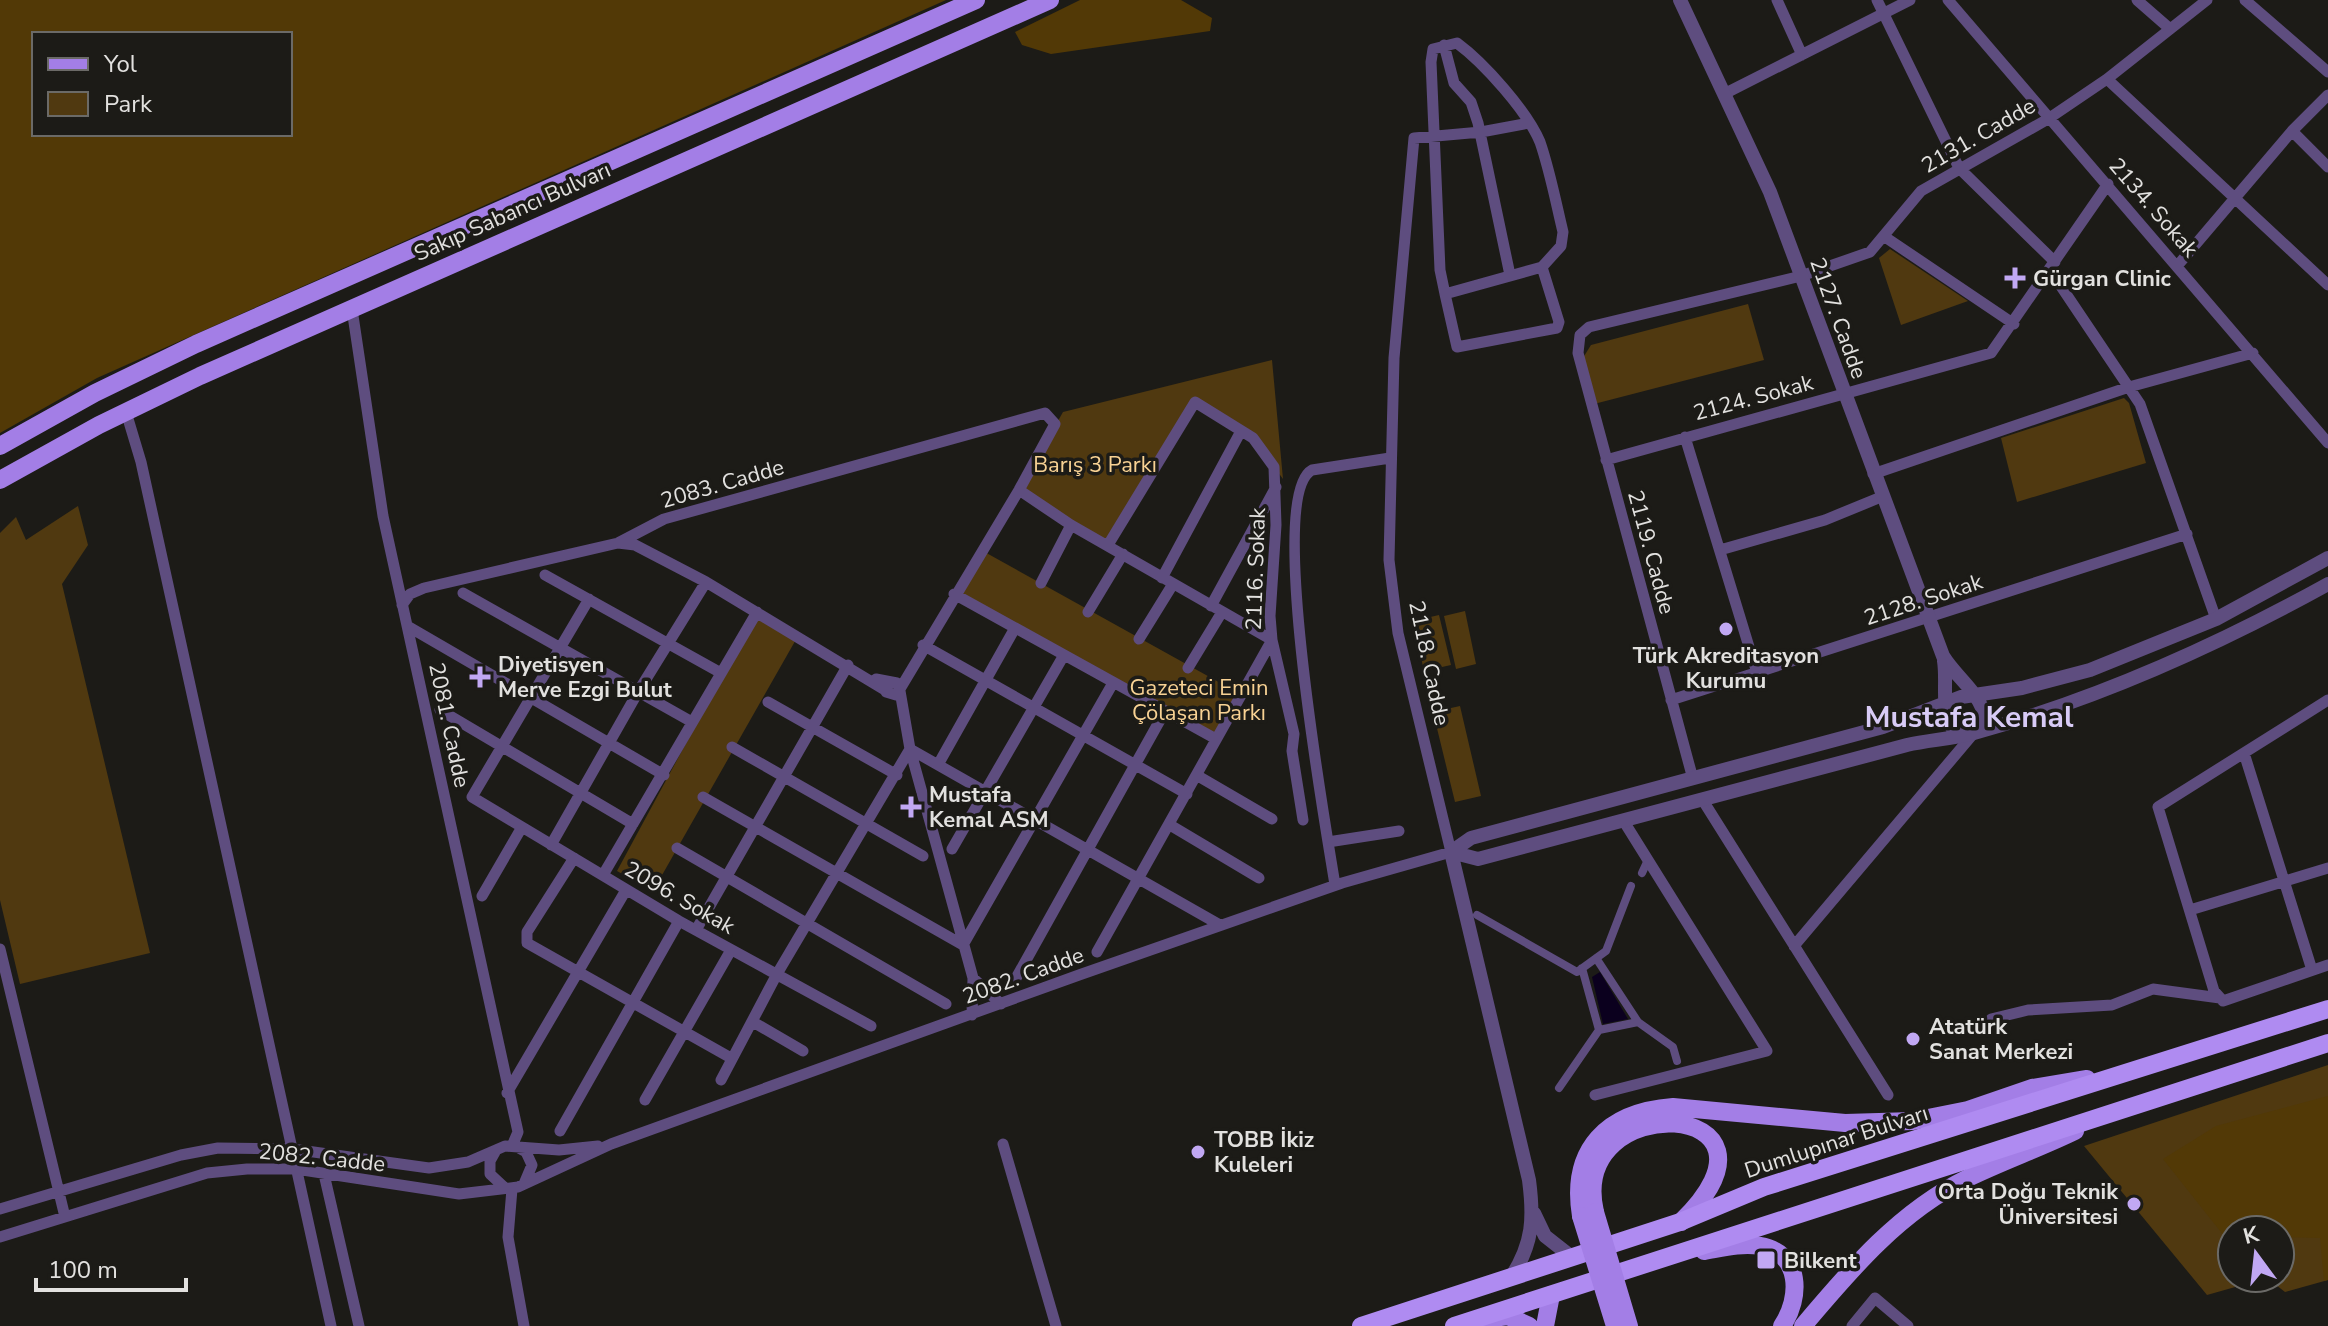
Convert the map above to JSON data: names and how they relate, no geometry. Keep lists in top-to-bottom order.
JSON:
{
  "streets": {
    "highway": ["Dumlupınar Bulvarı"],
    "main road": ["Sakıp Sabancı Bulvarı"],
    "street": [
      "2131. Cadde",
      "2134. Sokak",
      "2127. Cadde",
      "2124. Sokak",
      "2083. Cadde",
      "2119. Cadde",
      "2116. Sokak",
      "2128. Sokak",
      "2118. Cadde",
      "2081. Cadde",
      "2096. Sokak",
      "2082. Cadde"
    ]
  },
  "crossings": [
    ["2131. Cadde", "2134. Sokak"],
    ["2131. Cadde", "2127. Cadde"],
    ["2131. Cadde", "2119. Cadde"],
    ["2134. Sokak", "2124. Sokak"],
    ["Sakıp Sabancı Bulvarı", "2081. Cadde"],
    ["2127. Cadde", "2124. Sokak"],
    ["2127. Cadde", "2128. Sokak"],
    ["2124. Sokak", "2119. Cadde"],
    ["2083. Cadde", "2081. Cadde"],
    ["2119. Cadde", "2128. Sokak"],
    ["2118. Cadde", "2082. Cadde"],
    ["2081. Cadde", "2082. Cadde"]
  ],
  "districts": ["Mustafa Kemal"],
  "parks": ["Barış 3 Parkı", "Gazeteci Emin Çölaşan Parkı"],
  "places": {
    "health": ["Gürgan Clinic", "Diyetisyen Merve Ezgi Bulut", "Mustafa Kemal ASM"],
    "other": [
      "Türk Akreditasyon Kurumu",
      "Atatürk Sanat Merkezi",
      "TOBB İkiz Kuleleri",
      "Orta Doğu Teknik Üniversitesi"
    ],
    "transit": ["Bilkent"]
  },
  "legend": ["Yol", "Park"],
  "scale_bar": "100 m",
  "north": "top"
}
